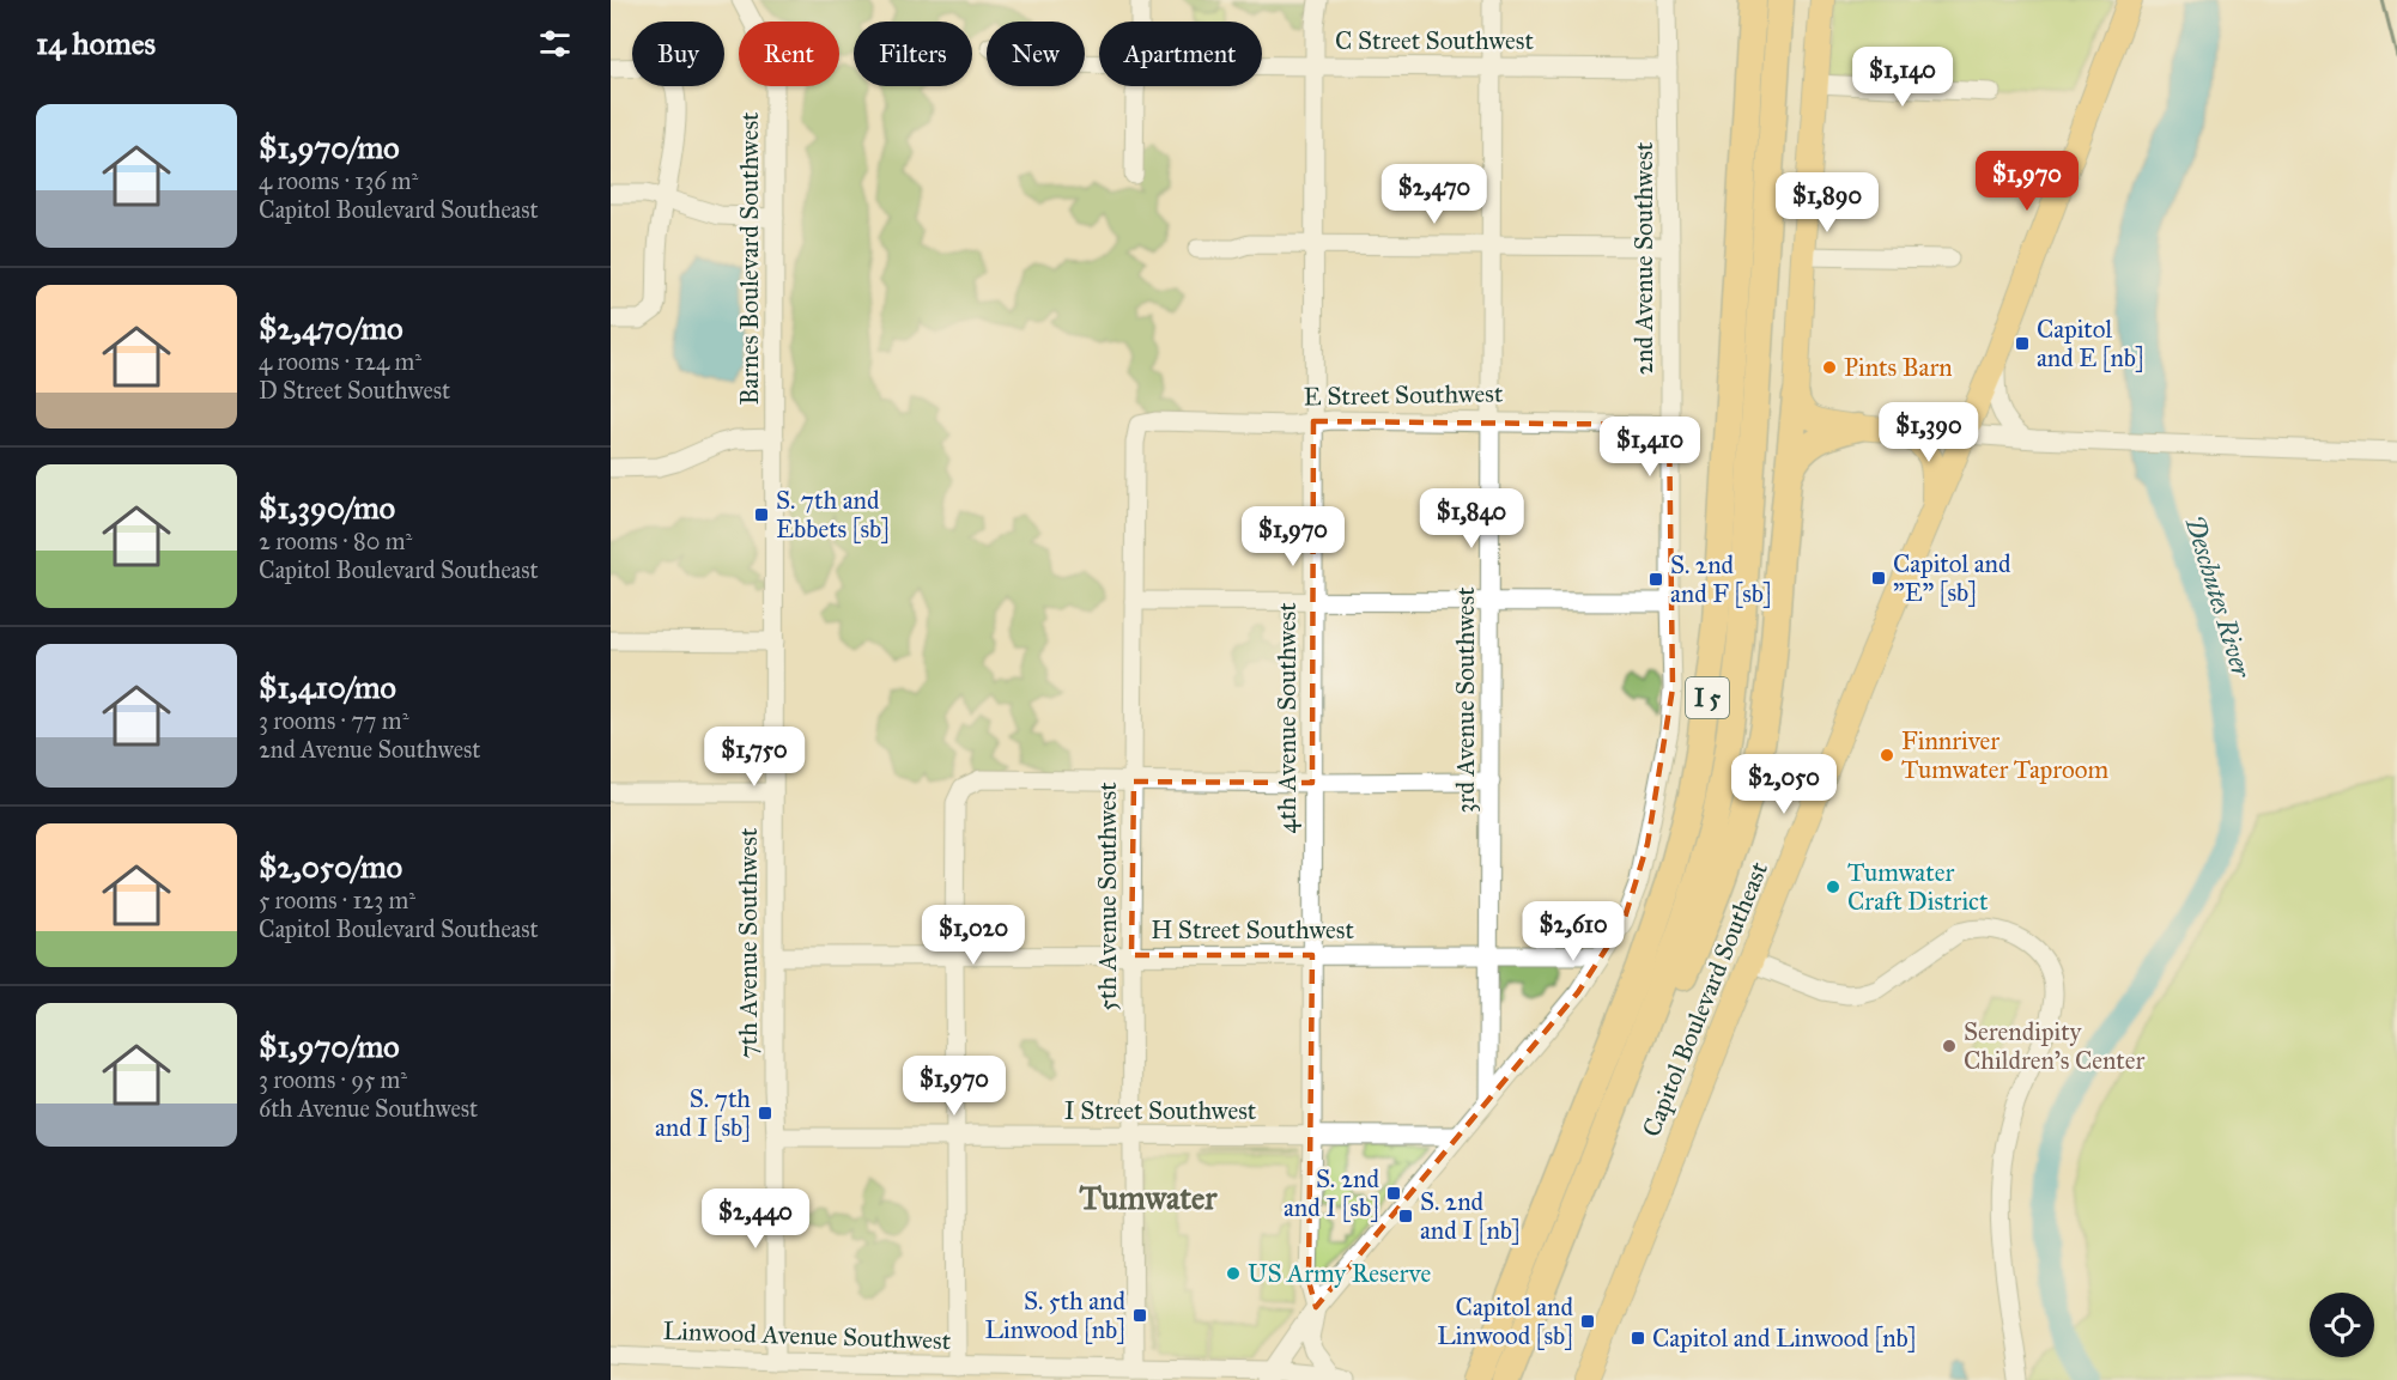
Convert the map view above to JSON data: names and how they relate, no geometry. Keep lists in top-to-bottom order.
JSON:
{
  "streets": {
    "highway": ["I 5"],
    "main road": ["Capitol Boulevard Southeast"],
    "street": [
      "C Street Southwest",
      "Barnes Boulevard Southwest",
      "2nd Avenue Southwest",
      "E Street Southwest",
      "3rd Avenue Southwest",
      "4th Avenue Southwest",
      "5th Avenue Southwest",
      "H Street Southwest",
      "7th Avenue Southwest",
      "I Street Southwest",
      "Linwood Avenue Southwest"
    ]
  },
  "crossings": [
    ["C Street Southwest", "2nd Avenue Southwest"],
    ["C Street Southwest", "3rd Avenue Southwest"],
    ["C Street Southwest", "4th Avenue Southwest"],
    ["Barnes Boulevard Southwest", "7th Avenue Southwest"],
    ["2nd Avenue Southwest", "E Street Southwest"],
    ["2nd Avenue Southwest", "3rd Avenue Southwest"],
    ["2nd Avenue Southwest", "4th Avenue Southwest"],
    ["2nd Avenue Southwest", "H Street Southwest"],
    ["2nd Avenue Southwest", "I Street Southwest"],
    ["2nd Avenue Southwest", "Linwood Avenue Southwest"],
    ["E Street Southwest", "3rd Avenue Southwest"],
    ["E Street Southwest", "4th Avenue Southwest"],
    ["E Street Southwest", "5th Avenue Southwest"],
    ["3rd Avenue Southwest", "H Street Southwest"],
    ["4th Avenue Southwest", "H Street Southwest"],
    ["4th Avenue Southwest", "I Street Southwest"],
    ["4th Avenue Southwest", "Linwood Avenue Southwest"],
    ["5th Avenue Southwest", "H Street Southwest"],
    ["5th Avenue Southwest", "I Street Southwest"],
    ["5th Avenue Southwest", "Linwood Avenue Southwest"],
    ["H Street Southwest", "7th Avenue Southwest"],
    ["7th Avenue Southwest", "I Street Southwest"],
    ["7th Avenue Southwest", "Linwood Avenue Southwest"]
  ],
  "districts": ["Tumwater"],
  "water": ["Deschutes River"],
  "places": {
    "transit": [
      "Capitol and E [nb]",
      "S. 7th and Ebbets [sb]",
      "Capitol and \"E\" [sb]",
      "S. 2nd and F [sb]",
      "S. 7th and I [sb]",
      "S. 2nd and I [sb]",
      "S. 2nd and I [nb]",
      "S. 5th and Linwood [nb]",
      "Capitol and Linwood [sb]",
      "Capitol and Linwood [nb]"
    ],
    "other": [
      "Pints Barn",
      "Finnriver Tumwater Taproom",
      "Tumwater Craft District",
      "Serendipity Children's Center",
      "US Army Reserve"
    ]
  },
  "page": {
    "heading": "14 homes",
    "chip": [
      "Buy",
      "Rent",
      "Filters",
      "New",
      "Apartment"
    ],
    "price": [
      "$1,140",
      "$1,970",
      "$2,470",
      "$1,890",
      "$1,390",
      "$1,410",
      "$1,840",
      "$1,970",
      "$1,750",
      "$2,050",
      "$2,610",
      "$1,020",
      "$1,970",
      "$2,440"
    ],
    "list": [
      {
        "name": "$1,970/mo",
        "note": "4 rooms · 136 m² · Capitol Boulevard Southeast"
      },
      {
        "name": "$2,470/mo",
        "note": "4 rooms · 124 m² · D Street Southwest"
      },
      {
        "name": "$1,390/mo",
        "note": "2 rooms · 80 m² · Capitol Boulevard Southeast"
      },
      {
        "name": "$1,410/mo",
        "note": "3 rooms · 77 m² · 2nd Avenue Southwest"
      },
      {
        "name": "$2,050/mo",
        "note": "5 rooms · 123 m² · Capitol Boulevard Southeast"
      },
      {
        "name": "$1,970/mo",
        "note": "3 rooms · 95 m² · 6th Avenue Southwest"
      }
    ]
  }
}
